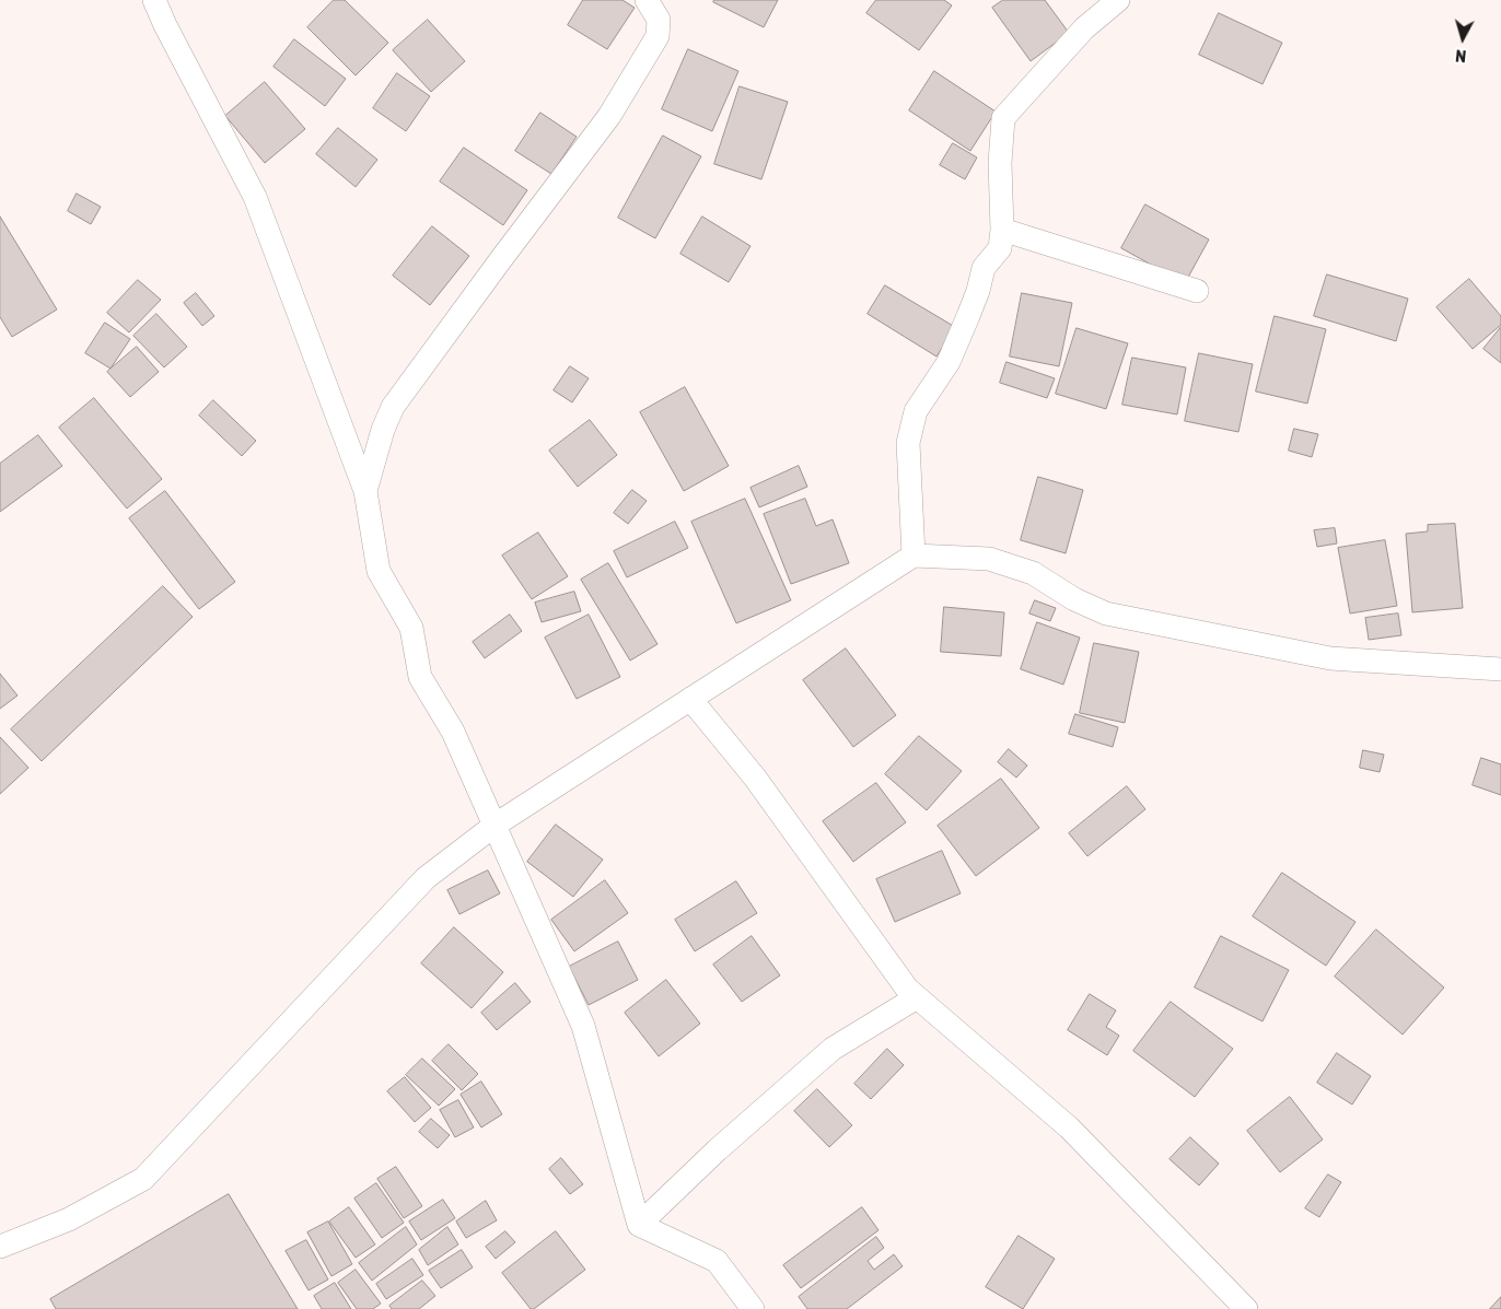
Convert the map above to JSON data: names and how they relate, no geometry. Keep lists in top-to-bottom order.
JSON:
{
  "north": "bottom"
}
